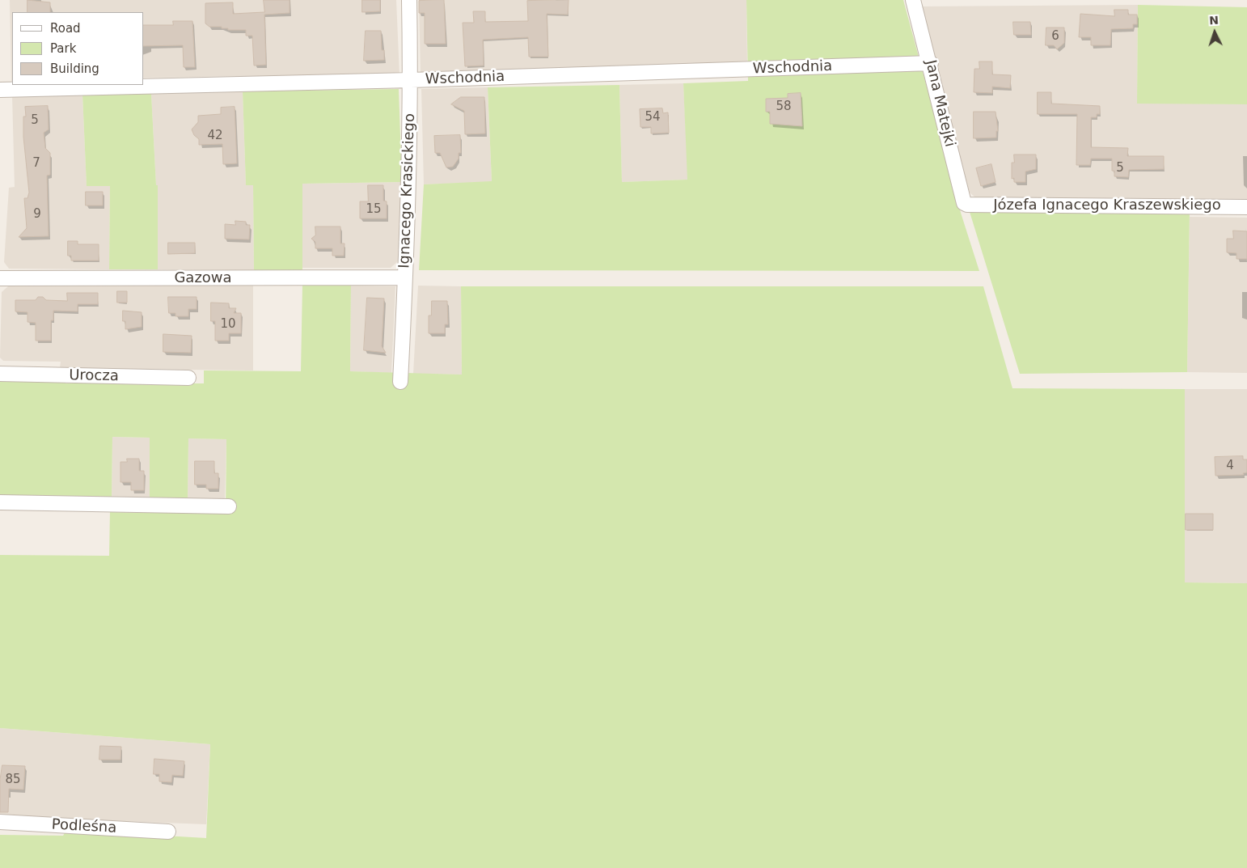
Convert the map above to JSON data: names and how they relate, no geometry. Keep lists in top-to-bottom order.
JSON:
{
  "streets": {
    "street": [
      "Wschodnia",
      "Jana Matejki",
      "Ignacego Krasickiego",
      "Józefa Ignacego Kraszewskiego",
      "Gazowa",
      "Urocza",
      "Podleśna"
    ]
  },
  "crossings": [
    ["Wschodnia", "Jana Matejki"],
    ["Wschodnia", "Ignacego Krasickiego"],
    ["Jana Matejki", "Józefa Ignacego Kraszewskiego"],
    ["Ignacego Krasickiego", "Gazowa"]
  ],
  "house_numbers": [
    "6",
    "58",
    "54",
    "5",
    "42",
    "7",
    "5",
    "15",
    "9",
    "10",
    "4",
    "85"
  ],
  "legend": ["Road", "Park", "Building"],
  "north": "top"
}
